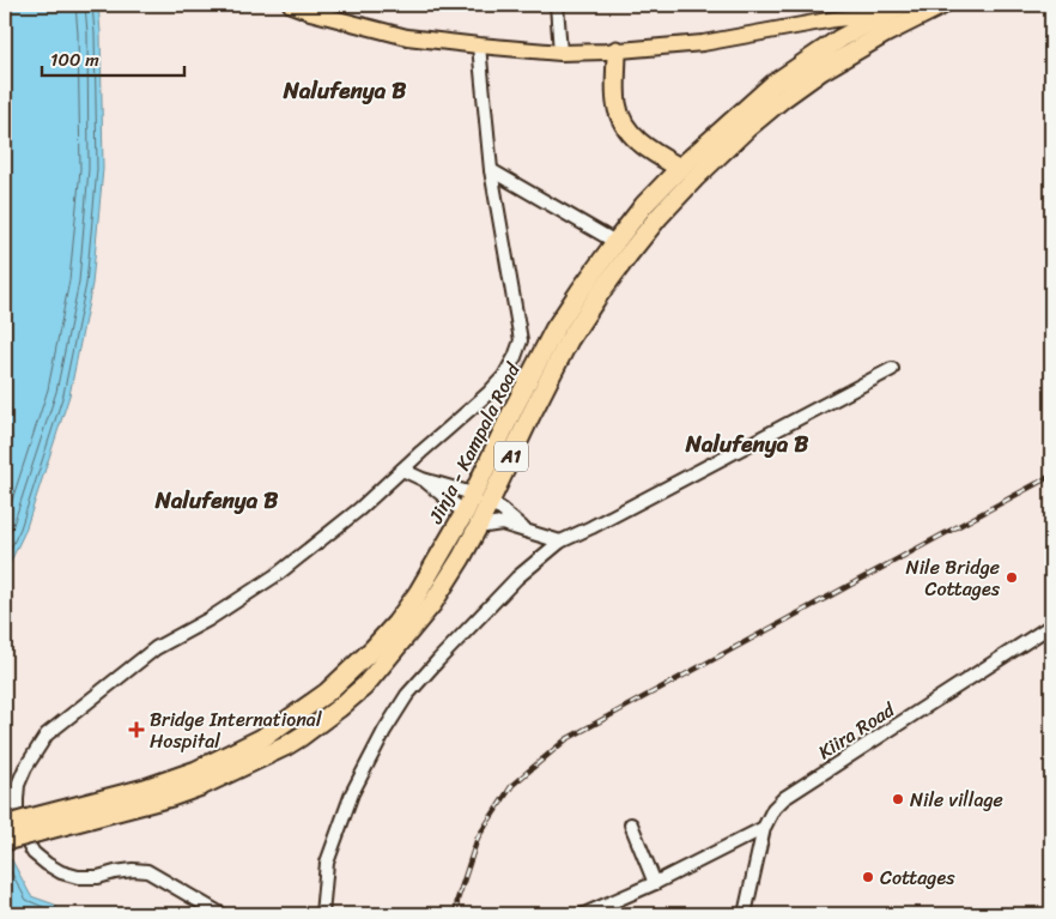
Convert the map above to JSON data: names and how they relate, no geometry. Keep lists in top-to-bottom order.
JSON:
{
  "streets": {
    "highway": ["Jinja - Kampala Road", "A1"],
    "street": ["Kiira Road"]
  },
  "crossings": [
    ["Jinja - Kampala Road", "A1"]
  ],
  "districts": ["Nalufenya B", "Nalufenya B", "Nalufenya B"],
  "places": {
    "other": ["Nile Bridge Cottages", "Nile village", "Cottages"],
    "health": ["Bridge International Hospital"]
  },
  "scale_bar": "100 m"
}
